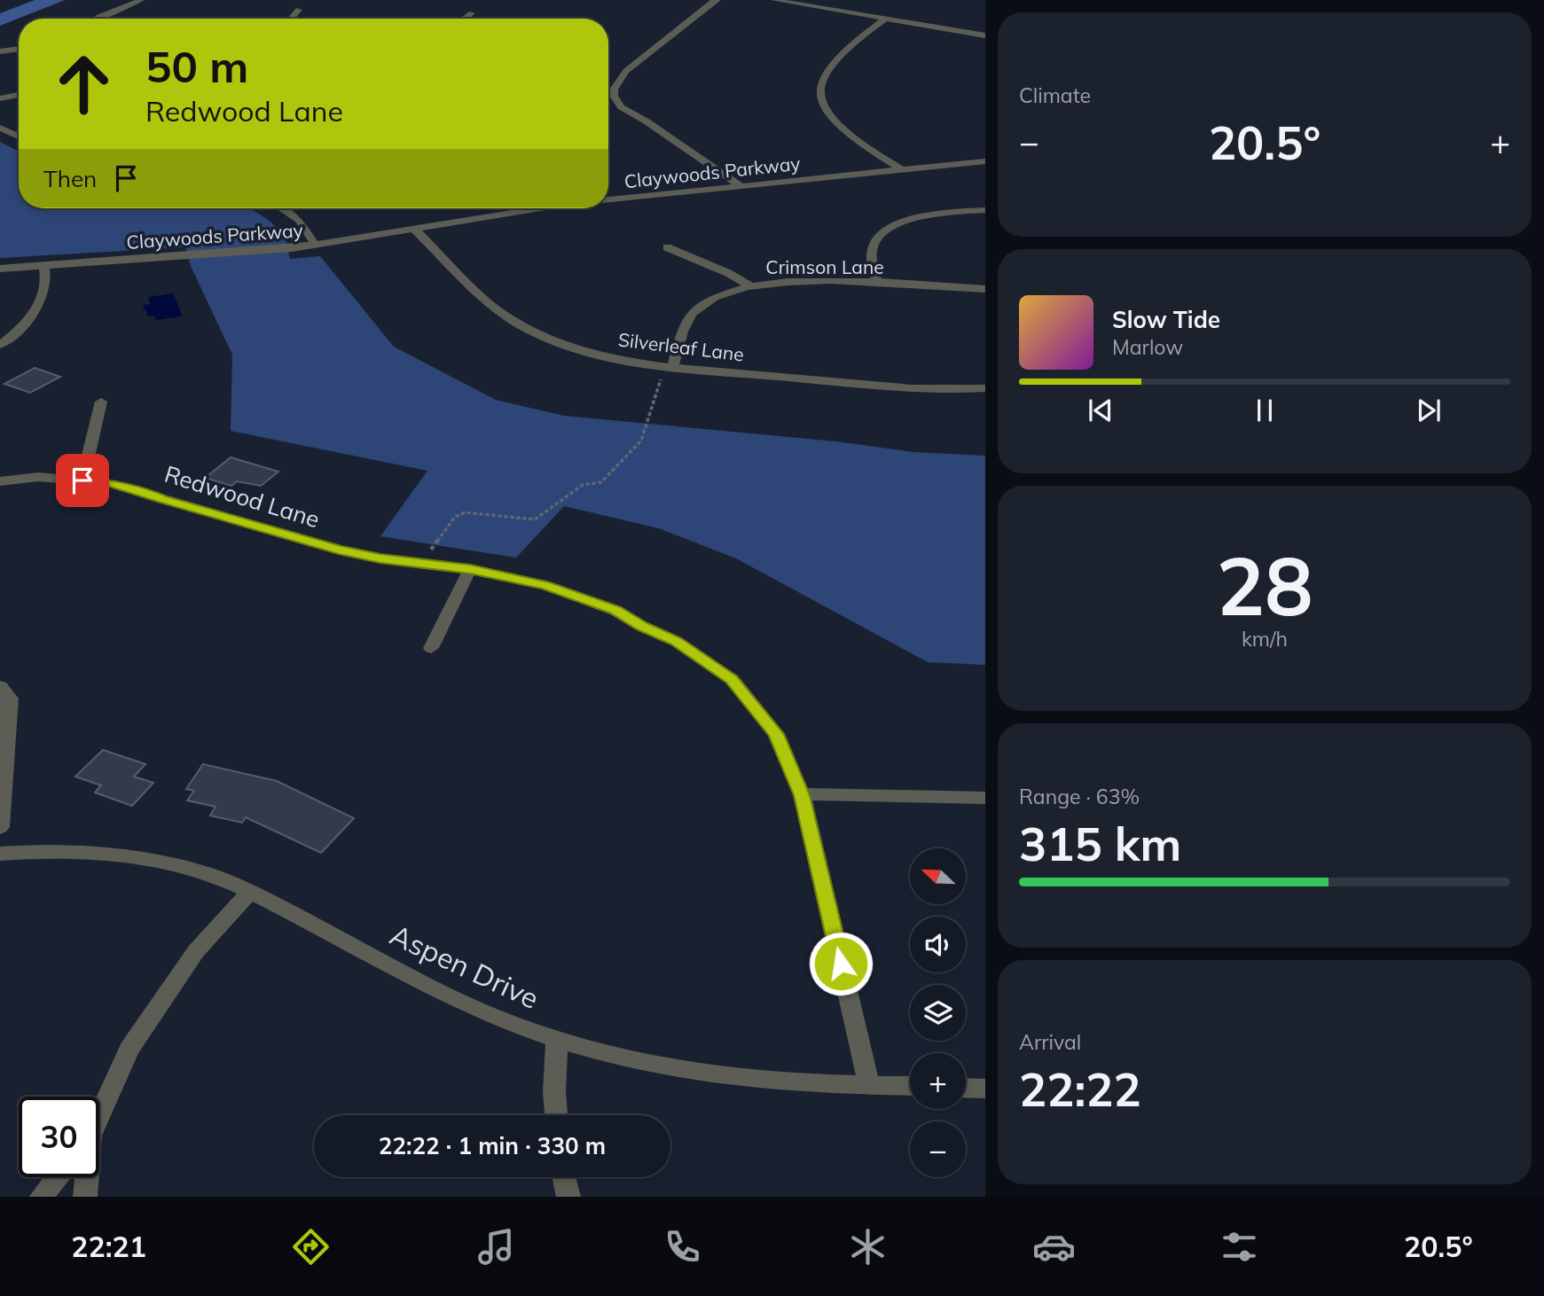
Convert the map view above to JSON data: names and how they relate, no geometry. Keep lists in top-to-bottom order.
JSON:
{
  "streets": {
    "street": [
      "Claywoods Parkway",
      "Crimson Lane",
      "Silverleaf Lane",
      "Redwood Lane",
      "Aspen Drive"
    ]
  },
  "crossings": [
    ["Claywoods Parkway", "Silverleaf Lane"],
    ["Crimson Lane", "Silverleaf Lane"],
    ["Redwood Lane", "Aspen Drive"]
  ],
  "north": "top left",
  "page": {
    "tile": [
      "Climate",
      ["28", "km/h"],
      ["Range · 63%", "315 km"],
      ["Arrival", "22:22"]
    ],
    "turn": ["50 m", "Redwood Lane"],
    "heat": ["−", "20.5°", "+"],
    "then": "Then",
    "song": ["Slow Tide", "Marlow"],
    "map_buttons": ["+", "−"],
    "limit": "30",
    "trip": "22:22 · 1 min · 330 m",
    "tabs": ["22:21", "20.5°"]
  }
}
